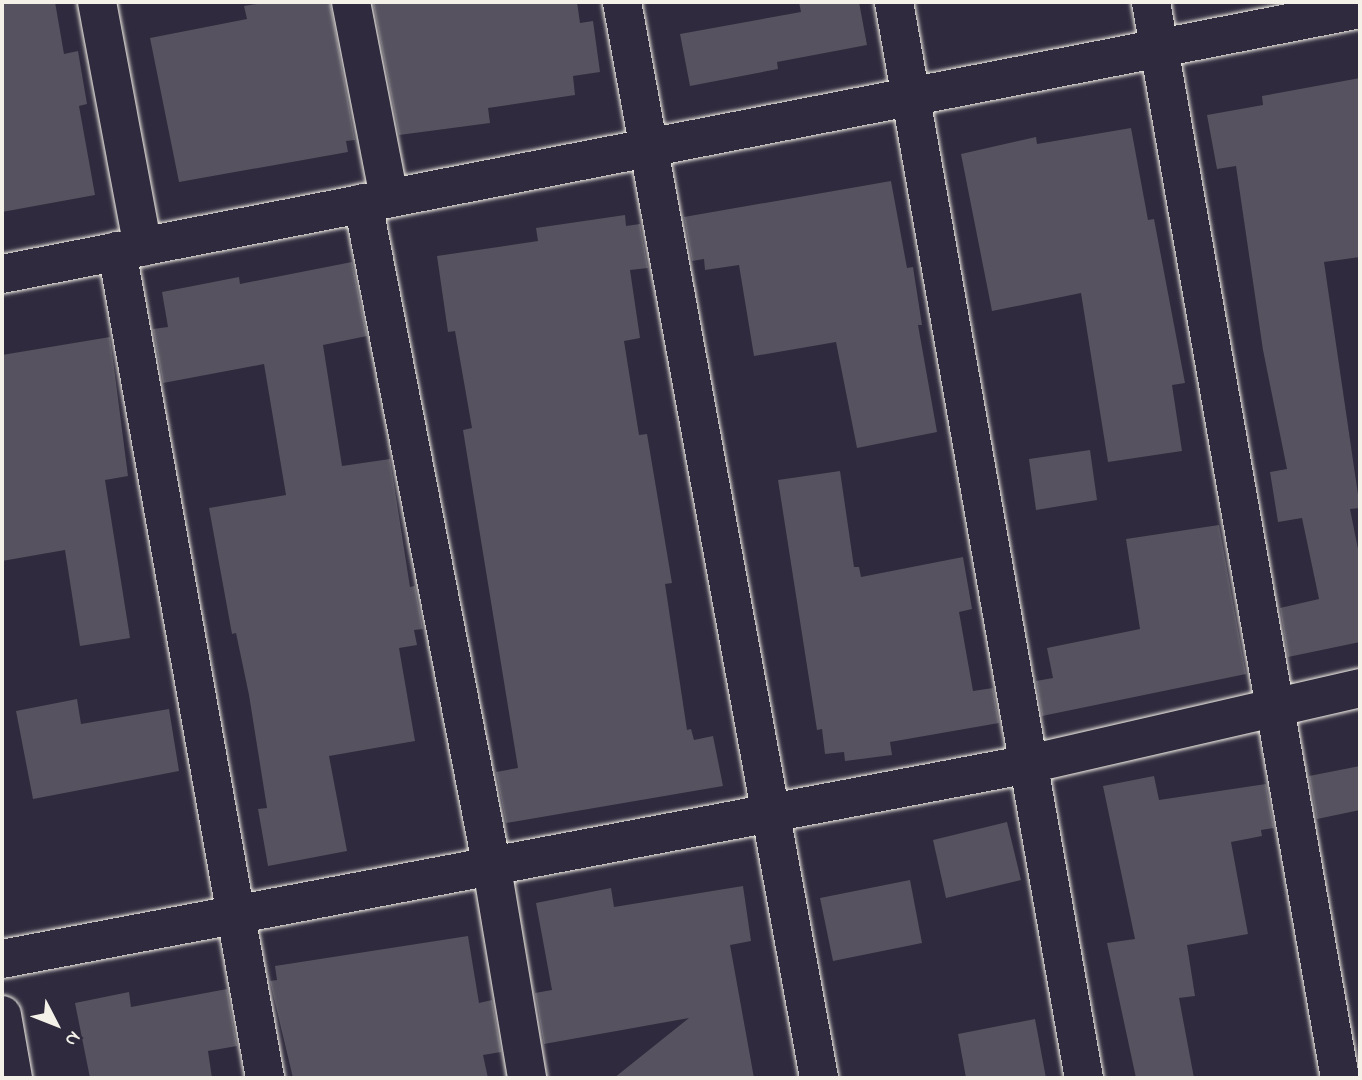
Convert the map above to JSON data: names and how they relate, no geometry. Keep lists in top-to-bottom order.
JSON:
{
  "north": "bottom right"
}
